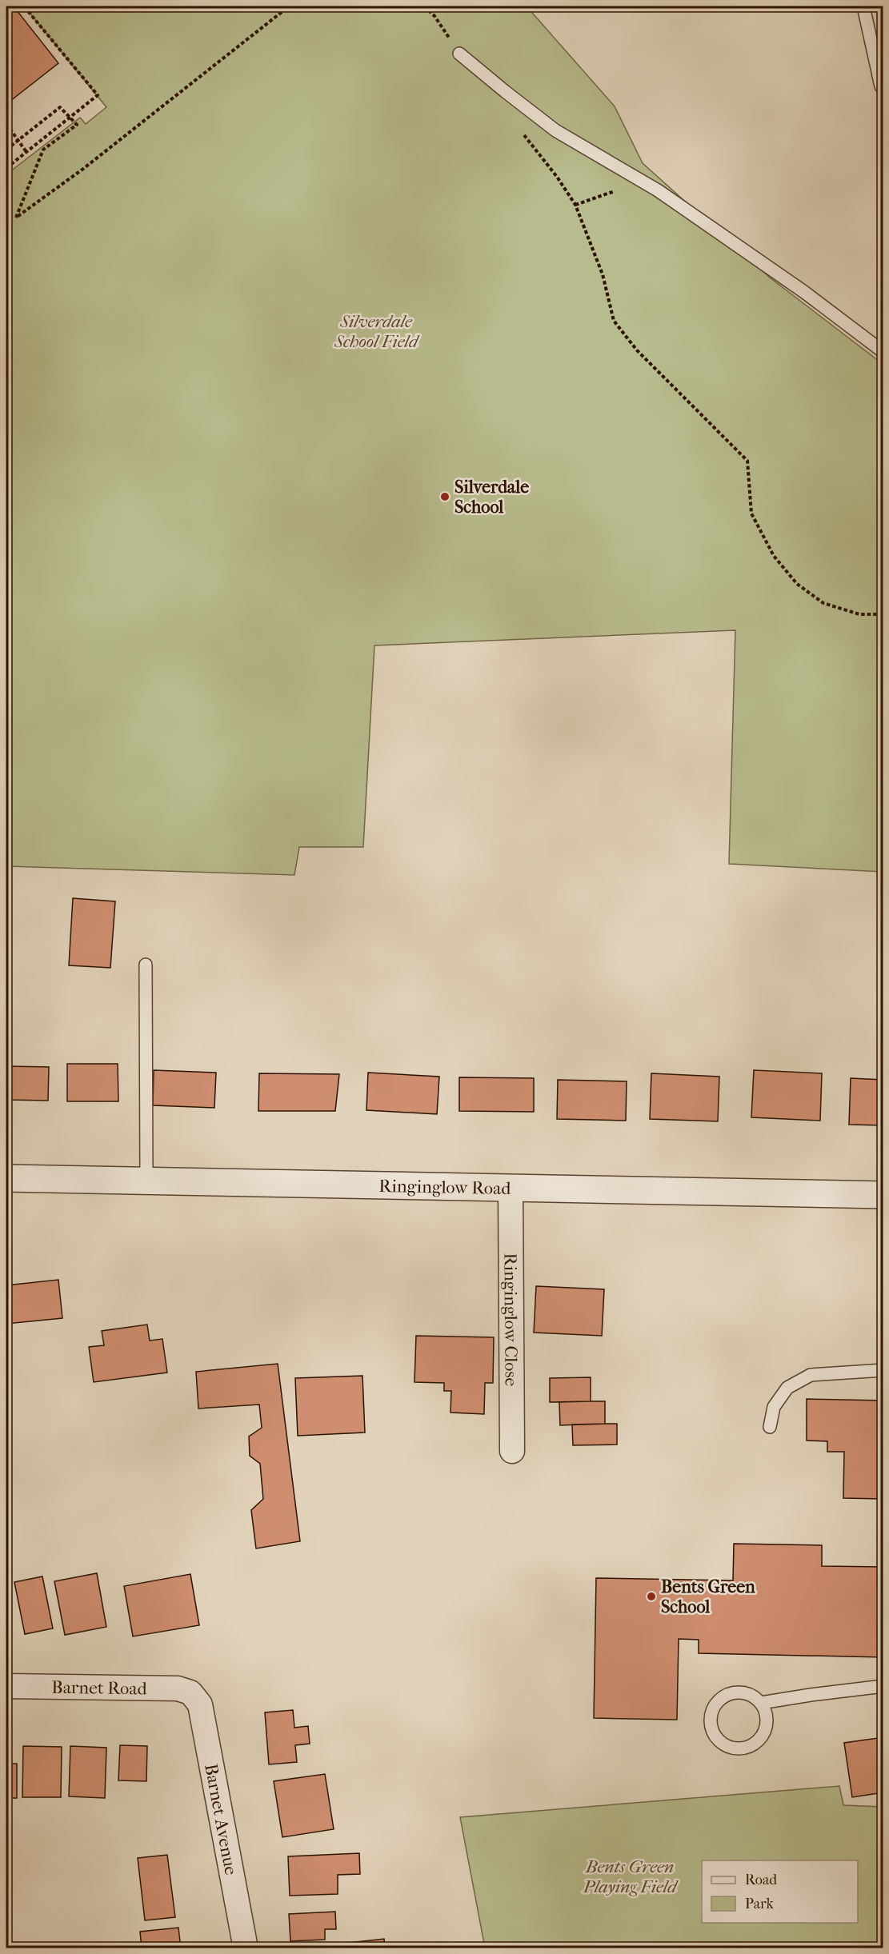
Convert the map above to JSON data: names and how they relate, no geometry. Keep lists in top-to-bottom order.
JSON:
{
  "streets": {
    "street": [
      "Ringinglow Road",
      "Ringinglow Close",
      "Barnet Road",
      "Barnet Avenue"
    ]
  },
  "crossings": [
    ["Ringinglow Road", "Ringinglow Close"],
    ["Barnet Road", "Barnet Avenue"]
  ],
  "parks": ["Silverdale School Field", "Bents Green Playing Field"],
  "places": ["Silverdale School", "Bents Green School"],
  "legend": ["Road", "Park"]
}
